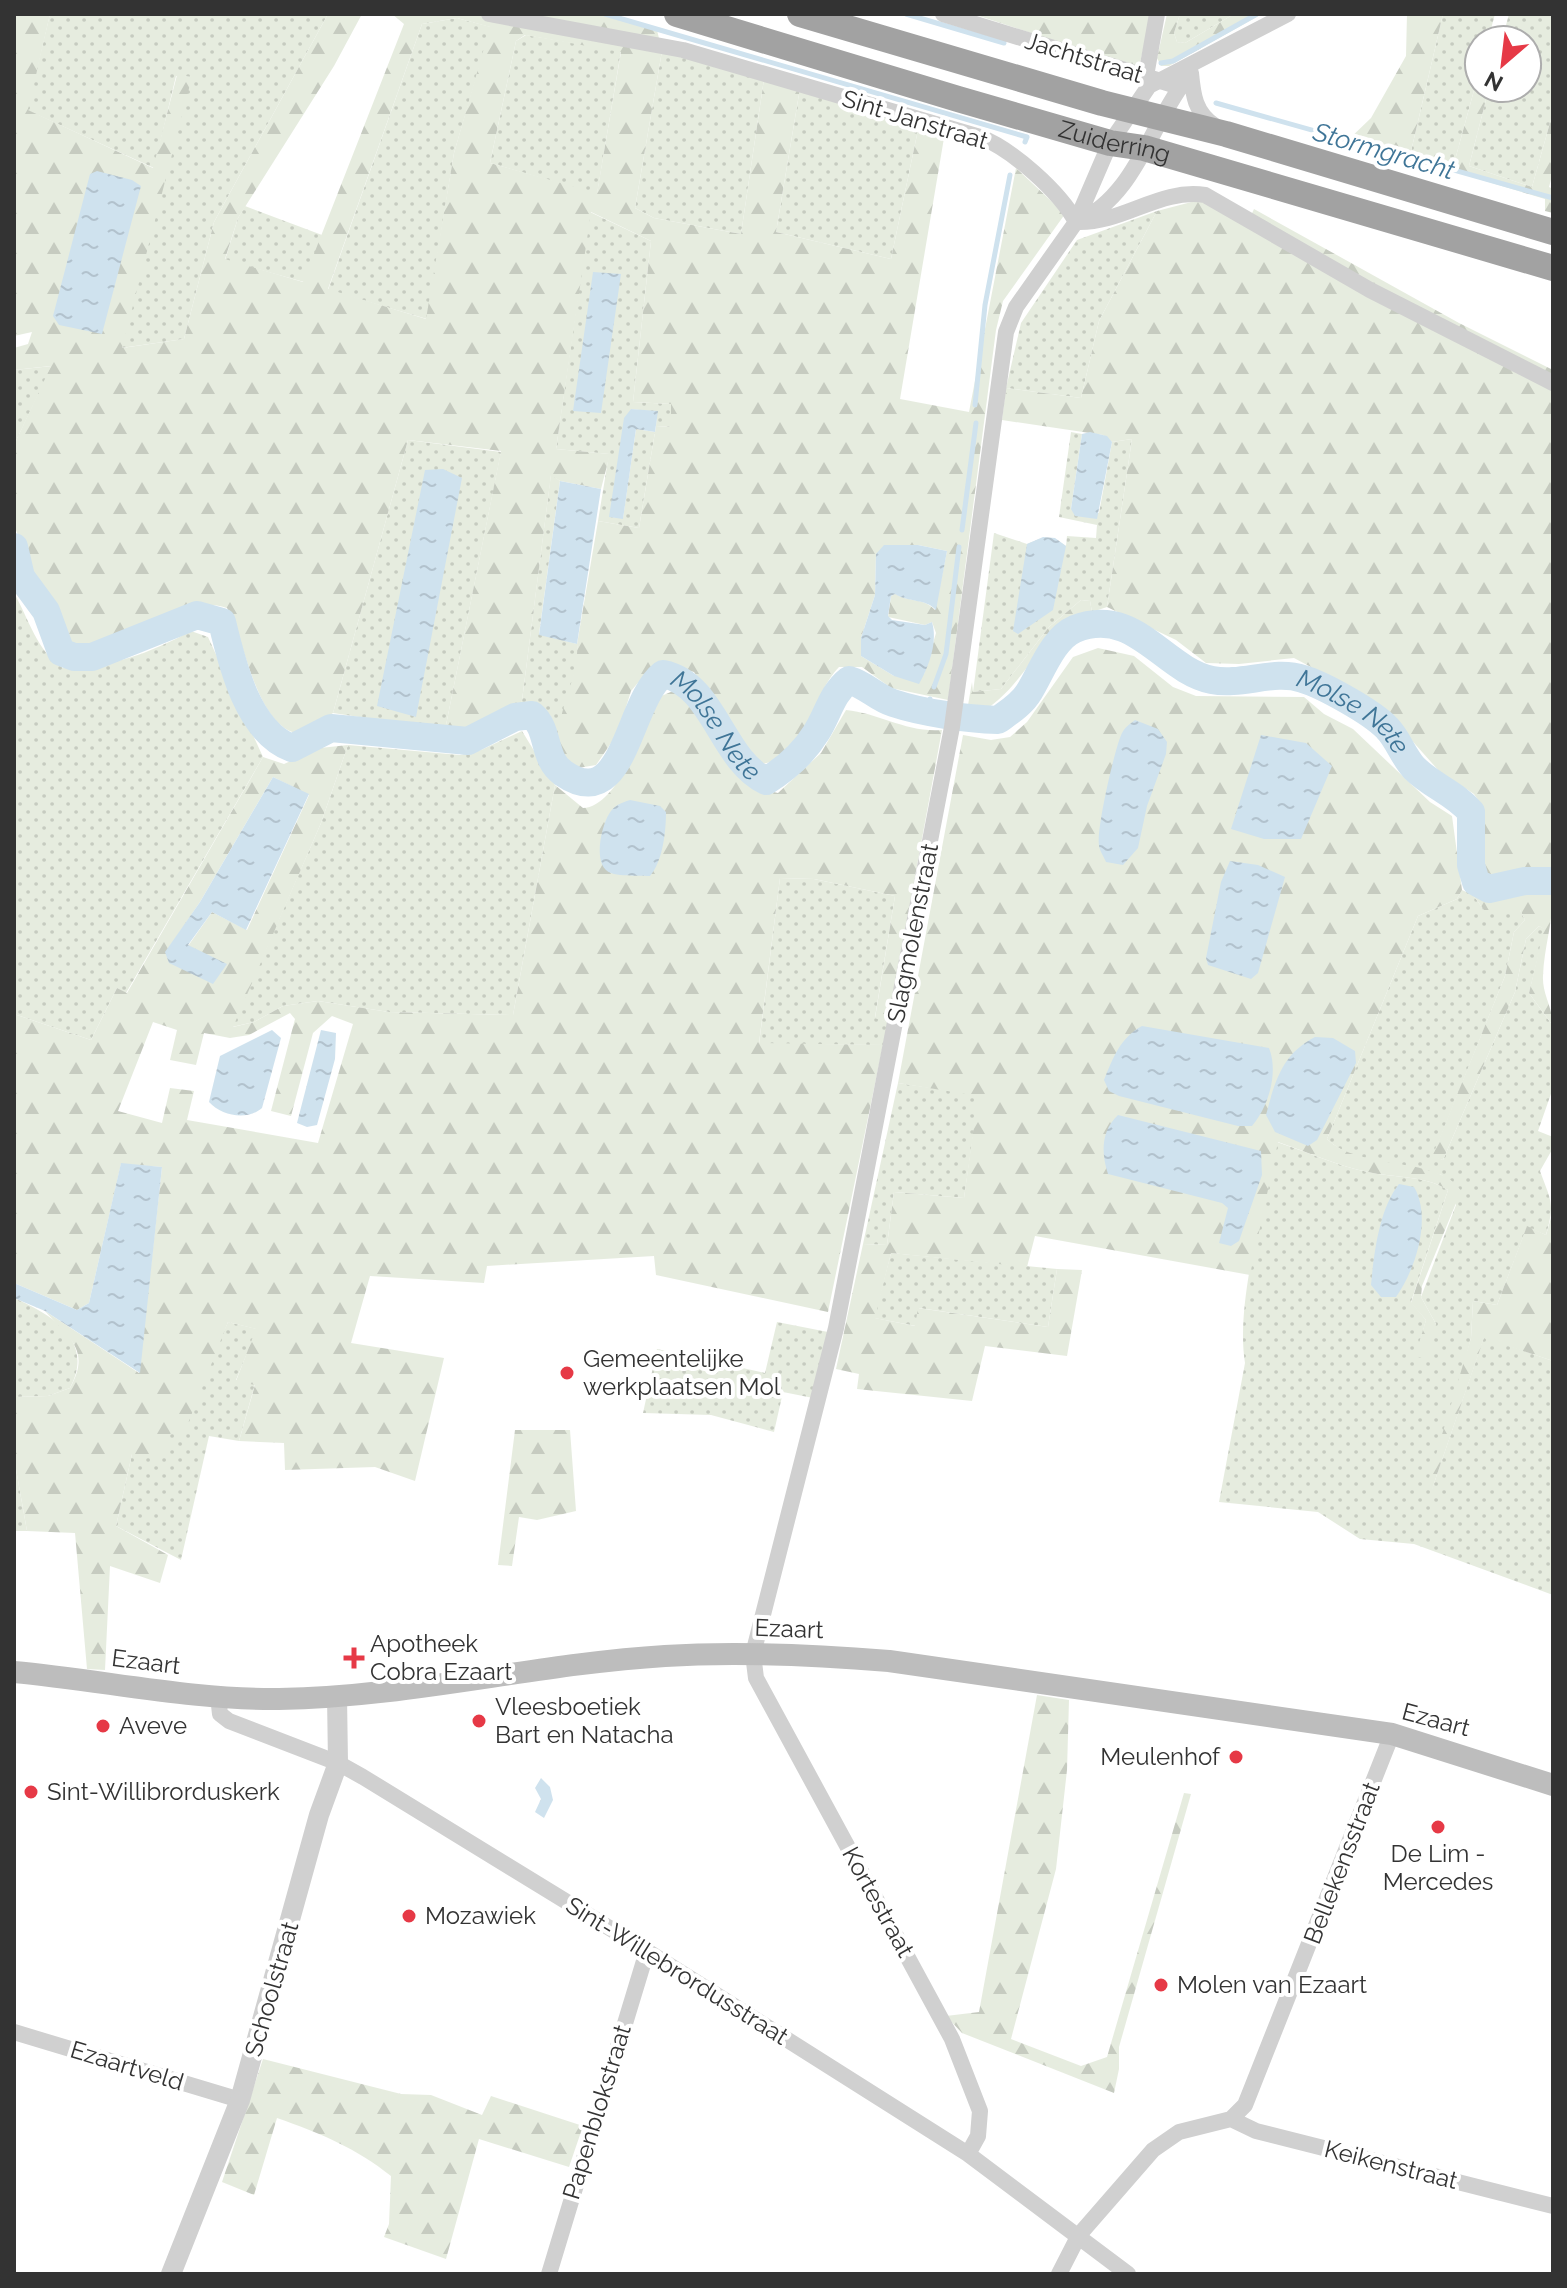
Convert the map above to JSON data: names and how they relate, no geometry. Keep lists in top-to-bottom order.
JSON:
{
  "streets": {
    "highway": ["Zuiderring"],
    "main road": ["Ezaart"],
    "street": [
      "Jachtstraat",
      "Sint-Janstraat",
      "Slagmolenstraat",
      "Bellekensstraat",
      "Kortestraat",
      "Sint-Willebrordusstraat",
      "Schoolstraat",
      "Ezaartveld",
      "Papenblokstraat",
      "Keikenstraat"
    ]
  },
  "crossings": [
    ["Jachtstraat", "Slagmolenstraat"],
    ["Sint-Janstraat", "Slagmolenstraat"],
    ["Zuiderring", "Slagmolenstraat"],
    ["Slagmolenstraat", "Ezaart"],
    ["Slagmolenstraat", "Kortestraat"],
    ["Ezaart", "Bellekensstraat"],
    ["Ezaart", "Kortestraat"],
    ["Ezaart", "Sint-Willebrordusstraat"],
    ["Ezaart", "Schoolstraat"],
    ["Bellekensstraat", "Keikenstraat"],
    ["Kortestraat", "Sint-Willebrordusstraat"],
    ["Sint-Willebrordusstraat", "Schoolstraat"],
    ["Sint-Willebrordusstraat", "Papenblokstraat"],
    ["Schoolstraat", "Ezaartveld"]
  ],
  "water": ["Stormgracht", "Molse Nete"],
  "places": {
    "other": [
      "Gemeentelijke werkplaatsen Mol",
      "Vleesboetiek Bart en Natacha",
      "Aveve",
      "Meulenhof",
      "Sint-Willibrorduskerk",
      "De Lim - Mercedes",
      "Mozawiek",
      "Molen van Ezaart"
    ],
    "health": ["Apotheek Cobra Ezaart"]
  },
  "north": "bottom left"
}
